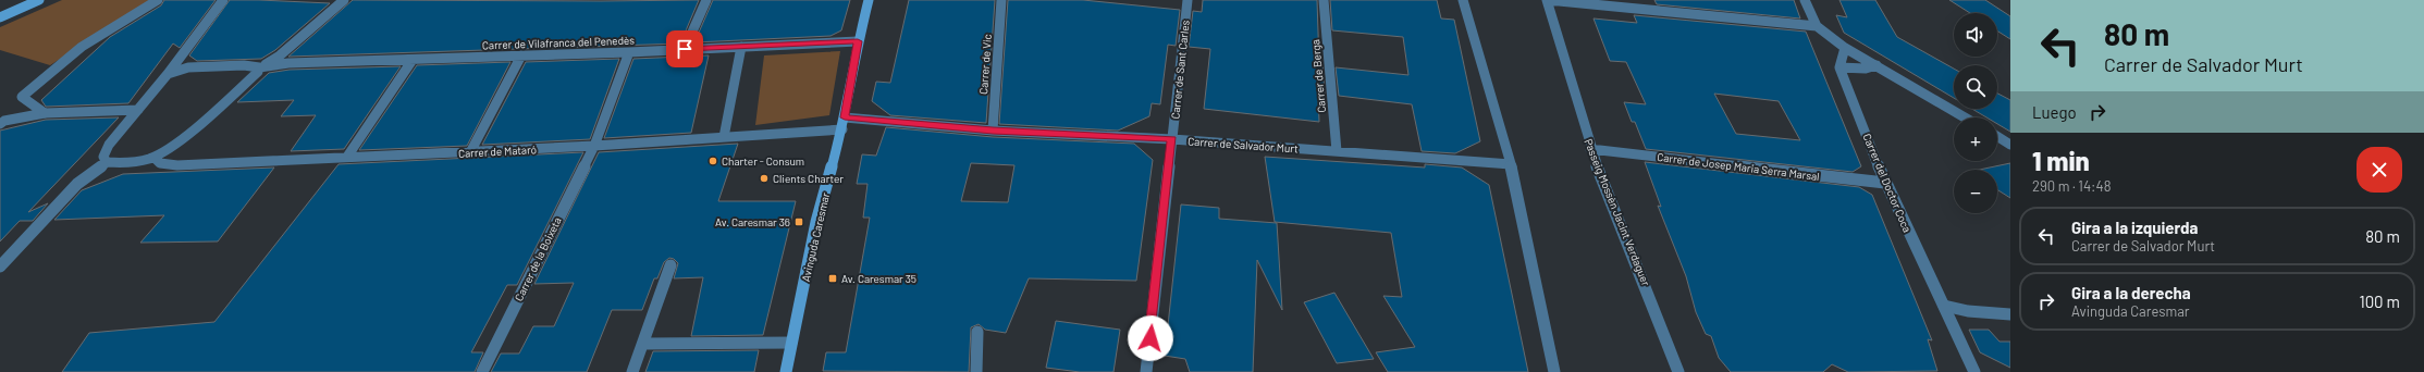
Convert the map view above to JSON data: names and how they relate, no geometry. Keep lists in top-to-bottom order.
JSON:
{
  "streets": {
    "street": [
      "Carrer de Vilafranca del Penedès",
      "Carrer de Vic",
      "Carrer de Sant Carles",
      "Carrer de Berga",
      "Carrer de Salvador Murt",
      "Carrer de Mataró",
      "Carrer de Josep Maria Serra Marsal",
      "Carrer del Doctor Coca",
      "Passeig Mossèn Jacint Verdaguer",
      "Avinguda Caresmar",
      "Carrer de la Boixeta"
    ]
  },
  "crossings": [
    ["Carrer de Vilafranca del Penedès", "Avinguda Caresmar"],
    ["Carrer de Vilafranca del Penedès", "Carrer de la Boixeta"],
    ["Carrer de Vic", "Carrer de Salvador Murt"],
    ["Carrer de Sant Carles", "Carrer de Salvador Murt"],
    ["Carrer de Berga", "Carrer de Salvador Murt"],
    ["Carrer de Salvador Murt", "Avinguda Caresmar"],
    ["Carrer de Mataró", "Avinguda Caresmar"],
    ["Carrer de Mataró", "Carrer de la Boixeta"],
    ["Carrer de Josep Maria Serra Marsal", "Carrer del Doctor Coca"],
    ["Carrer de Josep Maria Serra Marsal", "Passeig Mossèn Jacint Verdaguer"]
  ],
  "places": {
    "other": ["Charter - Consum", "Clients Charter"],
    "transit": ["Av. Caresmar 36", "Av. Caresmar 35"]
  },
  "page": {
    "turn": ["80 m", "Carrer de Salvador Murt"],
    "map_buttons": ["+", "−"],
    "then": "Luego",
    "heading": ["1 min", "290 m · 14:48"],
    "list": [
      {
        "name": "Gira a la izquierda",
        "note": "Carrer de Salvador Murt",
        "value": "80 m"
      },
      {
        "name": "Gira a la derecha",
        "note": "Avinguda Caresmar",
        "value": "100 m"
      }
    ]
  }
}
